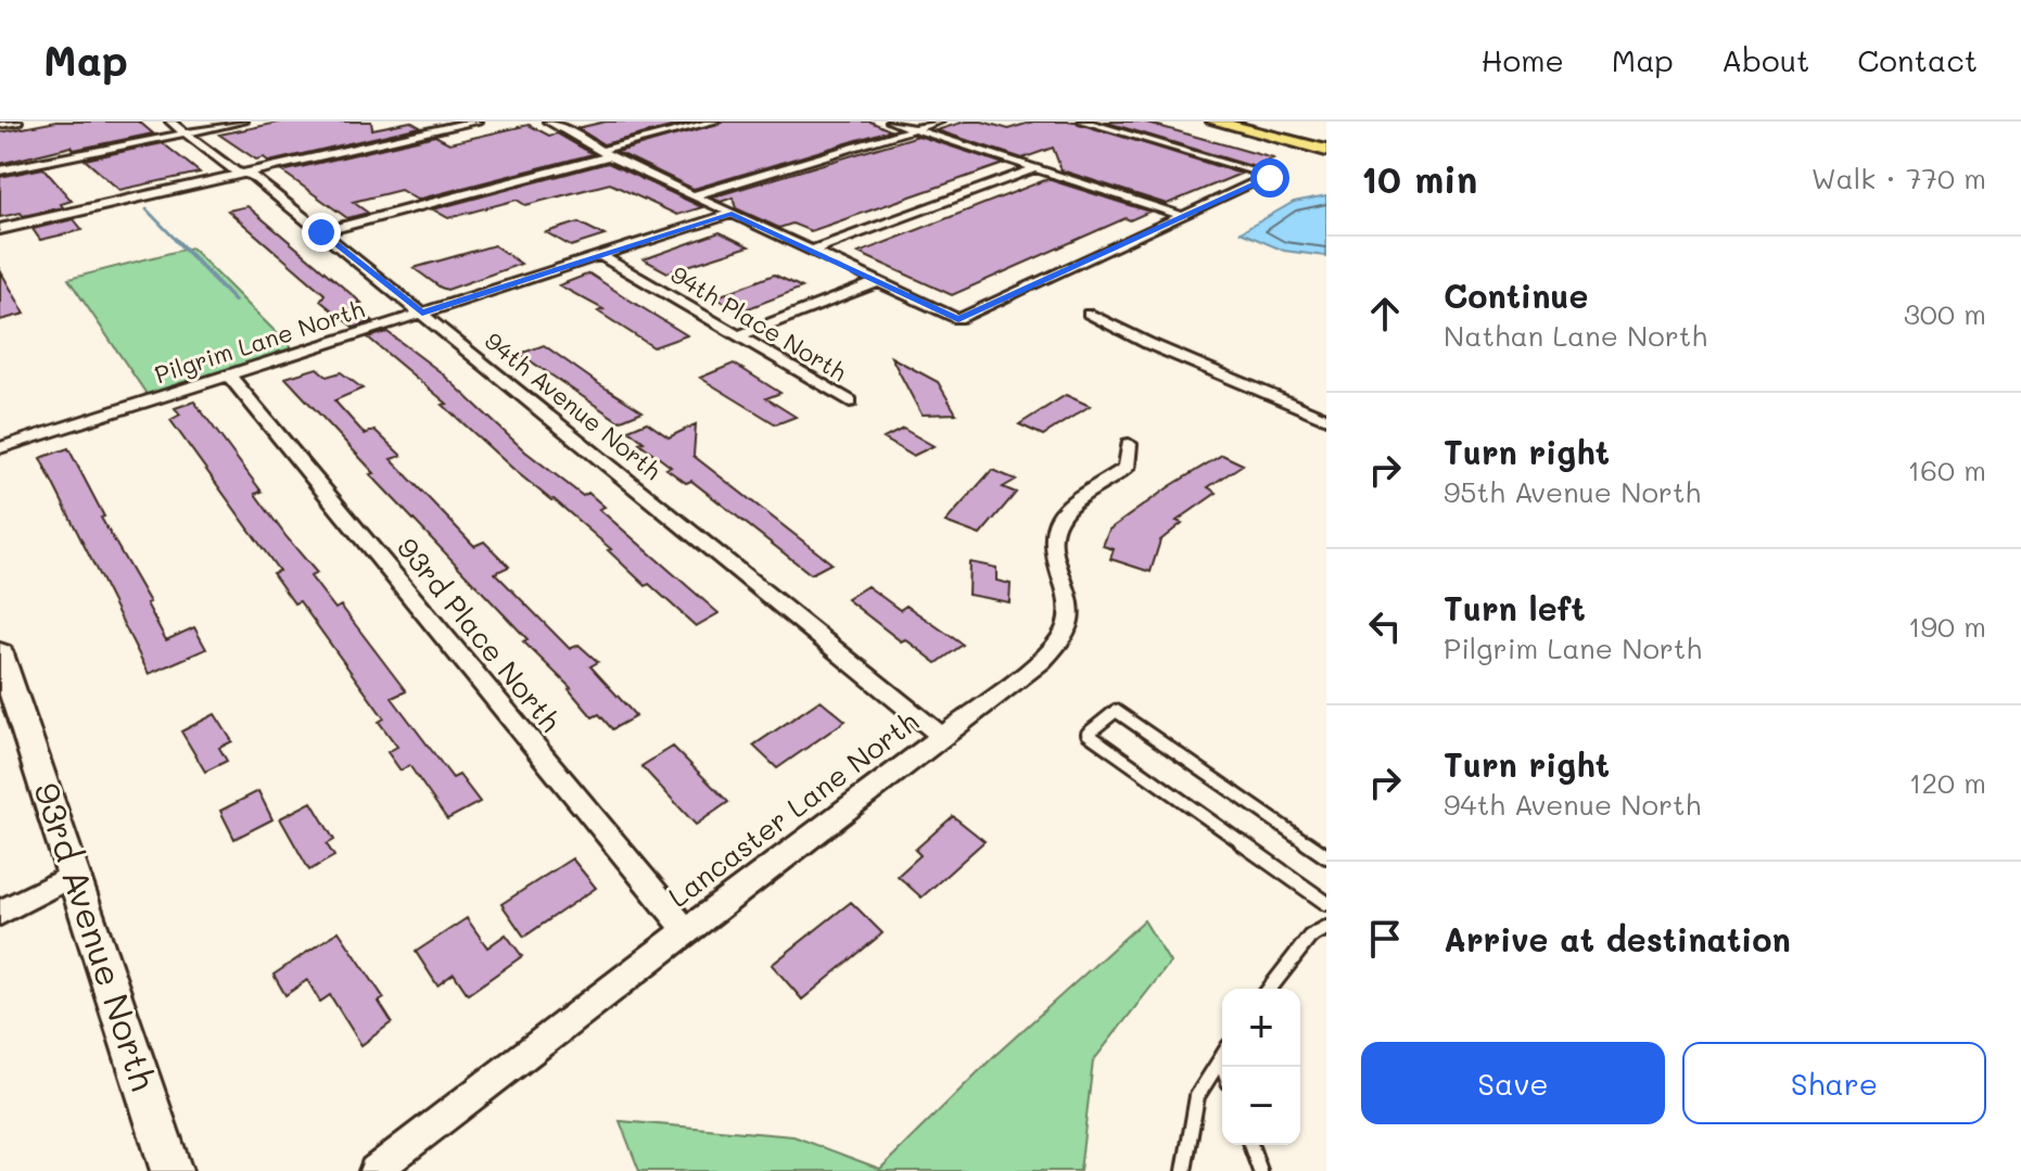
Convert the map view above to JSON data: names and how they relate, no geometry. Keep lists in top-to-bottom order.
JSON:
{
  "streets": {
    "street": [
      "94th Place North",
      "Pilgrim Lane North",
      "94th Avenue North",
      "93rd Place North",
      "Lancaster Lane North",
      "93rd Avenue North"
    ]
  },
  "crossings": [
    ["94th Place North", "Pilgrim Lane North"],
    ["Pilgrim Lane North", "94th Avenue North"],
    ["Pilgrim Lane North", "93rd Place North"],
    ["94th Avenue North", "Lancaster Lane North"],
    ["93rd Place North", "Lancaster Lane North"]
  ],
  "page": {
    "header": "Map",
    "nav": [
      "Home",
      "Map",
      "About",
      "Contact"
    ],
    "heading": ["10 min", "Walk · 770 m"],
    "list": [
      ["Continue", "Nathan Lane North", "300 m"],
      ["Turn right", "95th Avenue North", "160 m"],
      ["Turn left", "Pilgrim Lane North", "190 m"],
      ["Turn right", "94th Avenue North", "120 m"],
      "Arrive at destination"
    ],
    "map_buttons": ["+", "−"],
    "buttons": ["Save", "Share"]
  }
}
